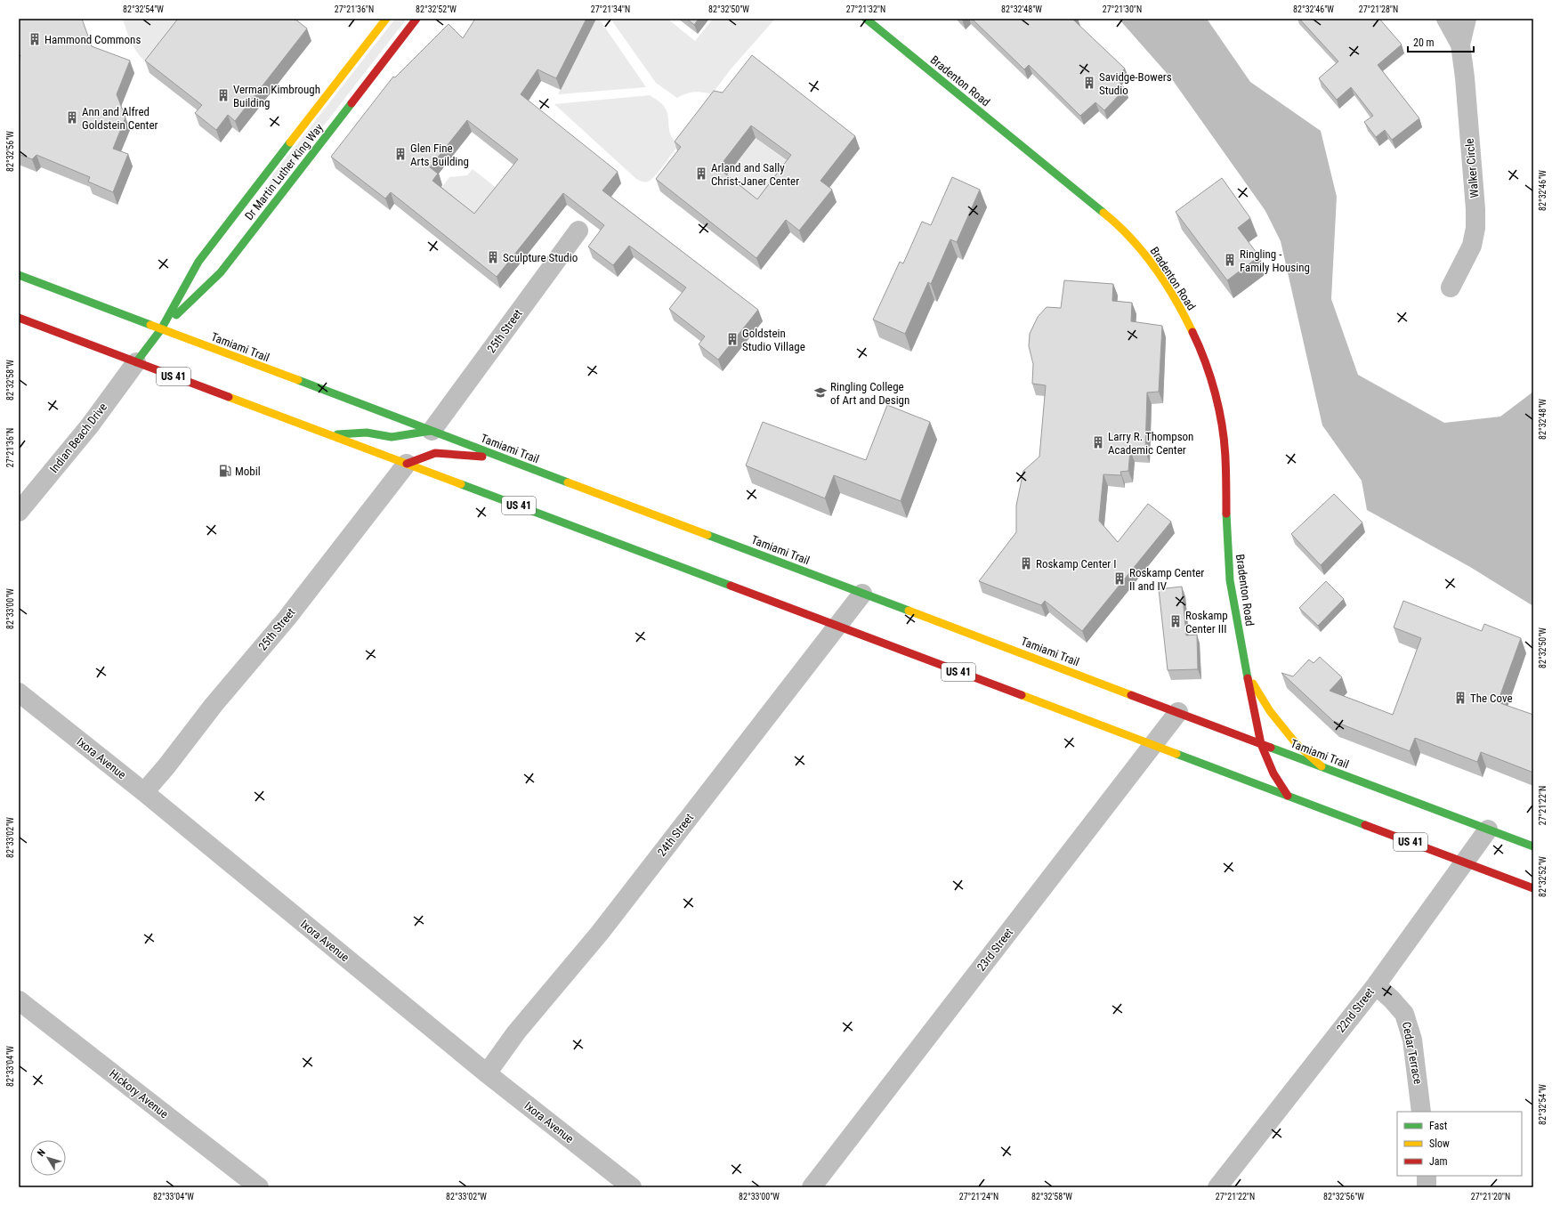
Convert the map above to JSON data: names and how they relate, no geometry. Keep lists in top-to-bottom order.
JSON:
{
  "streets": {
    "main road": [
      "Bradenton Road",
      "Dr Martin Luther King Way",
      "Tamiami Trail",
      "US 41"
    ],
    "street": [
      "Walker Circle",
      "25th Street",
      "Indian Beach Drive",
      "Ixora Avenue",
      "24th Street",
      "23rd Street",
      "22nd Street",
      "Cedar Terrace",
      "Hickory Avenue"
    ]
  },
  "crossings": [
    ["Bradenton Road", "Tamiami Trail"],
    ["Bradenton Road", "US 41"],
    ["Dr Martin Luther King Way", "Tamiami Trail"],
    ["Dr Martin Luther King Way", "US 41"],
    ["Dr Martin Luther King Way", "Indian Beach Drive"],
    ["25th Street", "Tamiami Trail"],
    ["25th Street", "US 41"],
    ["25th Street", "Ixora Avenue"],
    ["Tamiami Trail", "24th Street"],
    ["Tamiami Trail", "23rd Street"],
    ["Tamiami Trail", "22nd Street"],
    ["US 41", "Indian Beach Drive"],
    ["US 41", "24th Street"],
    ["US 41", "23rd Street"],
    ["US 41", "22nd Street"],
    ["Ixora Avenue", "24th Street"],
    ["22nd Street", "Cedar Terrace"]
  ],
  "places": {
    "building": [
      "Hammond Commons",
      "Savidge-Bowers Studio",
      "Verman Kimbrough Building",
      "Ann and Alfred Goldstein Center",
      "Glen Fine Arts Building",
      "Arland and Sally Christ-Janer Center",
      "Sculpture Studio",
      "Ringling - Family Housing",
      "Goldstein Studio Village",
      "Larry R. Thompson Academic Center",
      "Roskamp Center I",
      "Roskamp Center II and IV",
      "Roskamp Center III",
      "The Cove"
    ],
    "school or university": ["Ringling College of Art and Design"],
    "fuel station": ["Mobil"]
  },
  "legend": ["Fast", "Slow", "Jam"],
  "scale_bar": "20 m",
  "north": "top left",
  "coordinates": [
    "82°32'54\"W",
    "27°21'36\"N",
    "82°32'52\"W",
    "27°21'34\"N",
    "82°32'50\"W",
    "27°21'32\"N",
    "82°32'48\"W",
    "27°21'30\"N",
    "82°32'46\"W",
    "27°21'28\"N",
    "82°32'56\"W",
    "82°32'58\"W",
    "82°33'00\"W",
    "27°21'22\"N",
    "82°33'02\"W",
    "82°33'04\"W",
    "27°21'24\"N",
    "27°21'20\"N"
  ]
}
